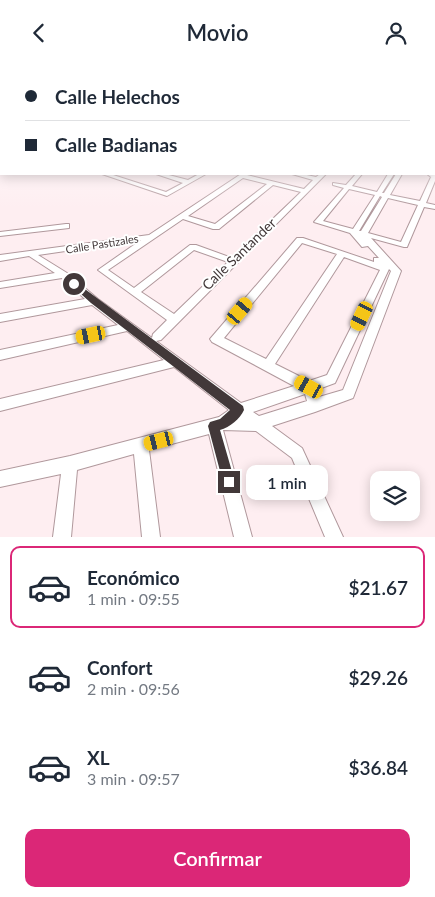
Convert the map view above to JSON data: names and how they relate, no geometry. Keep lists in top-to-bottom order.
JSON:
{
  "streets": {
    "street": ["Calle Pastizales", "Calle Santander"]
  },
  "page": {
    "header": "Movio",
    "banner": ["Calle Helechos", "Calle Badianas"],
    "bubble": "1 min",
    "list": [
      {
        "name": "Económico",
        "note": "1 min · 09:55",
        "value": "$21.67"
      },
      {
        "name": "Confort",
        "note": "2 min · 09:56",
        "value": "$29.26"
      },
      {
        "name": "XL",
        "note": "3 min · 09:57",
        "value": "$36.84"
      }
    ],
    "buttons": "Confirmar"
  }
}
